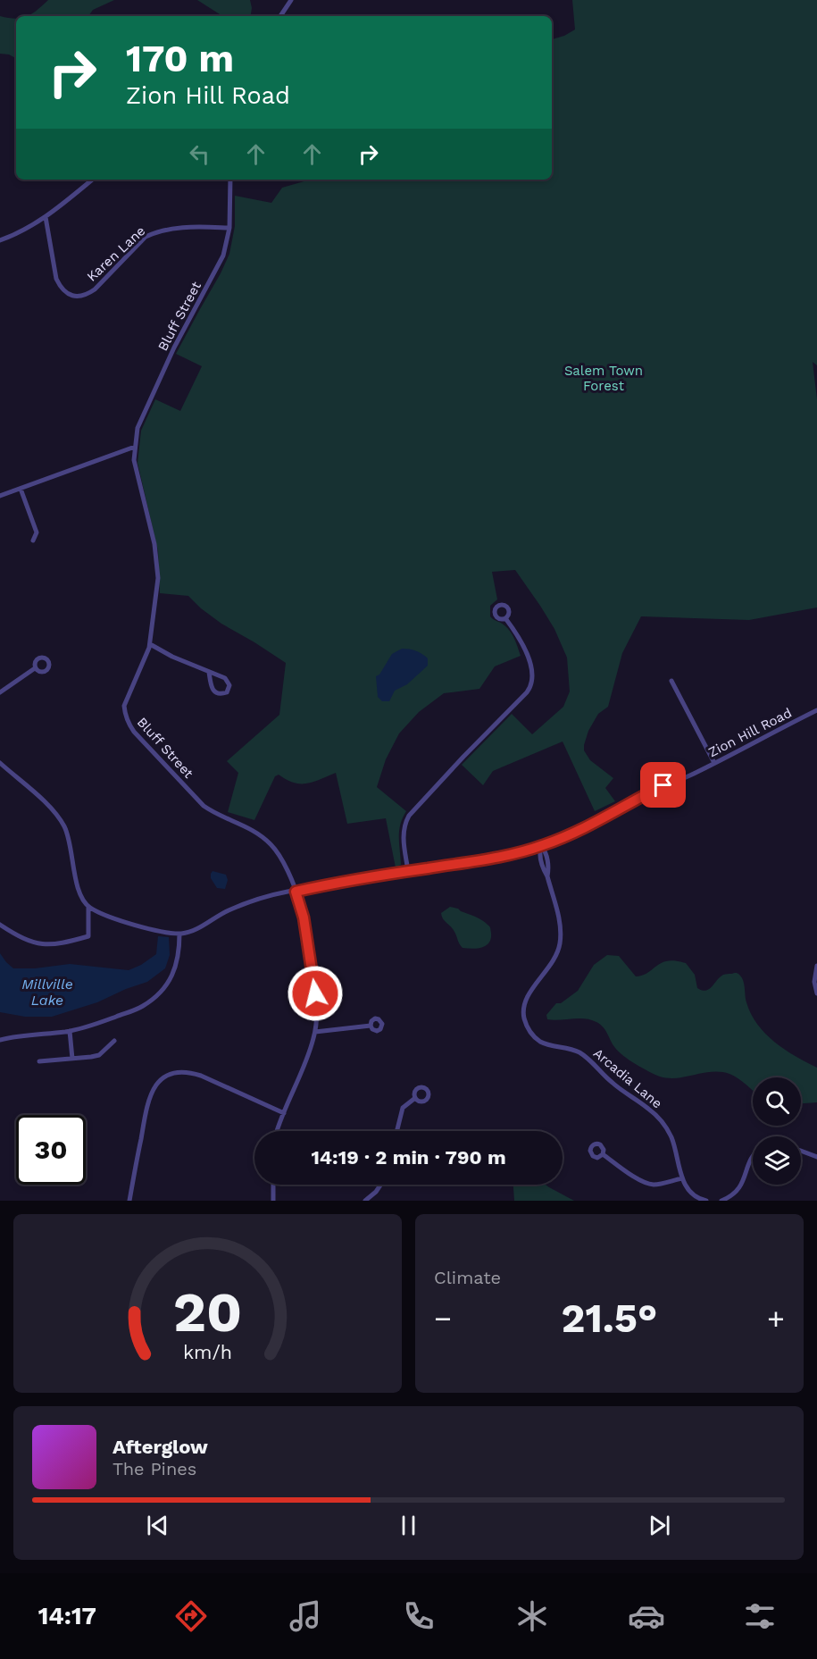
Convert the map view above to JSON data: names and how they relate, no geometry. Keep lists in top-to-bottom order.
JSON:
{
  "streets": {
    "street": [
      "Karen Lane",
      "Bluff Street",
      "Zion Hill Road",
      "Arcadia Lane"
    ]
  },
  "crossings": [
    ["Karen Lane", "Bluff Street"],
    ["Bluff Street", "Zion Hill Road"],
    ["Zion Hill Road", "Arcadia Lane"]
  ],
  "water": ["Millville Lake"],
  "parks": ["Salem Town Forest"],
  "page": {
    "turn": ["170 m", "Zion Hill Road"],
    "limit": "30",
    "trip": "14:19 · 2 min · 790 m",
    "tile": "Climate",
    "heat": ["−", "21.5°", "+"],
    "song": ["Afterglow", "The Pines"],
    "tabs": "14:17",
    "gauge": ["20", "km/h"]
  }
}
